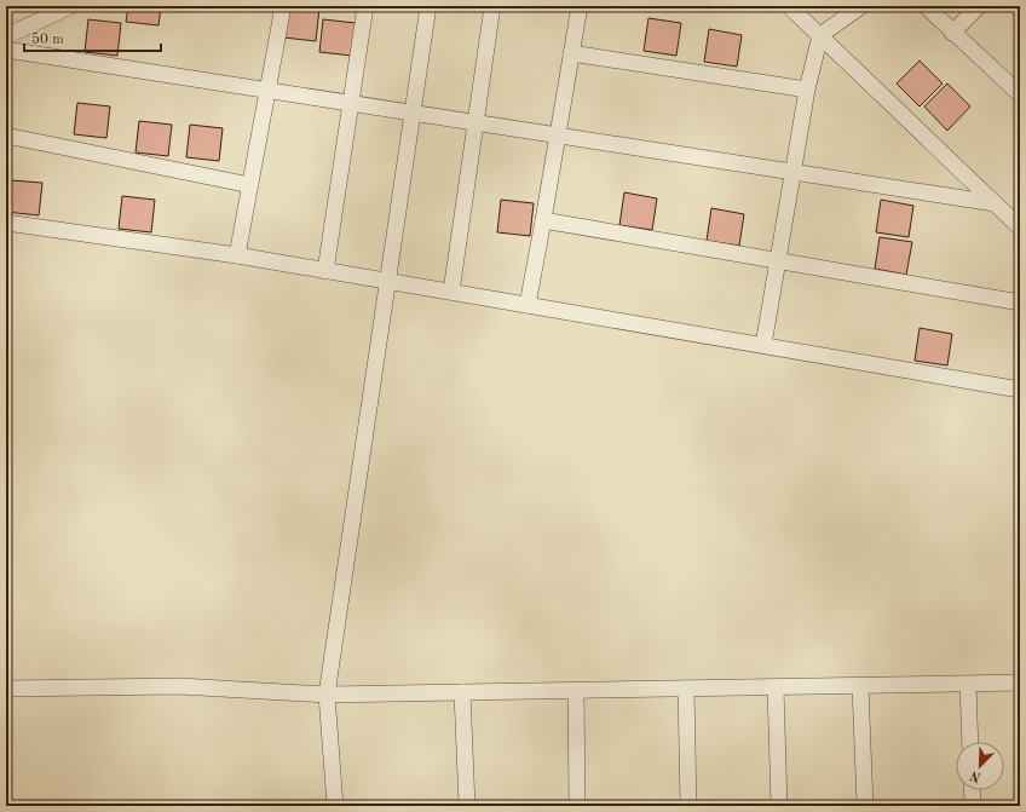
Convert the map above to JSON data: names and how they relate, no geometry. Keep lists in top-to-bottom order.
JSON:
{
  "scale_bar": "50 m",
  "north": "bottom left"
}
